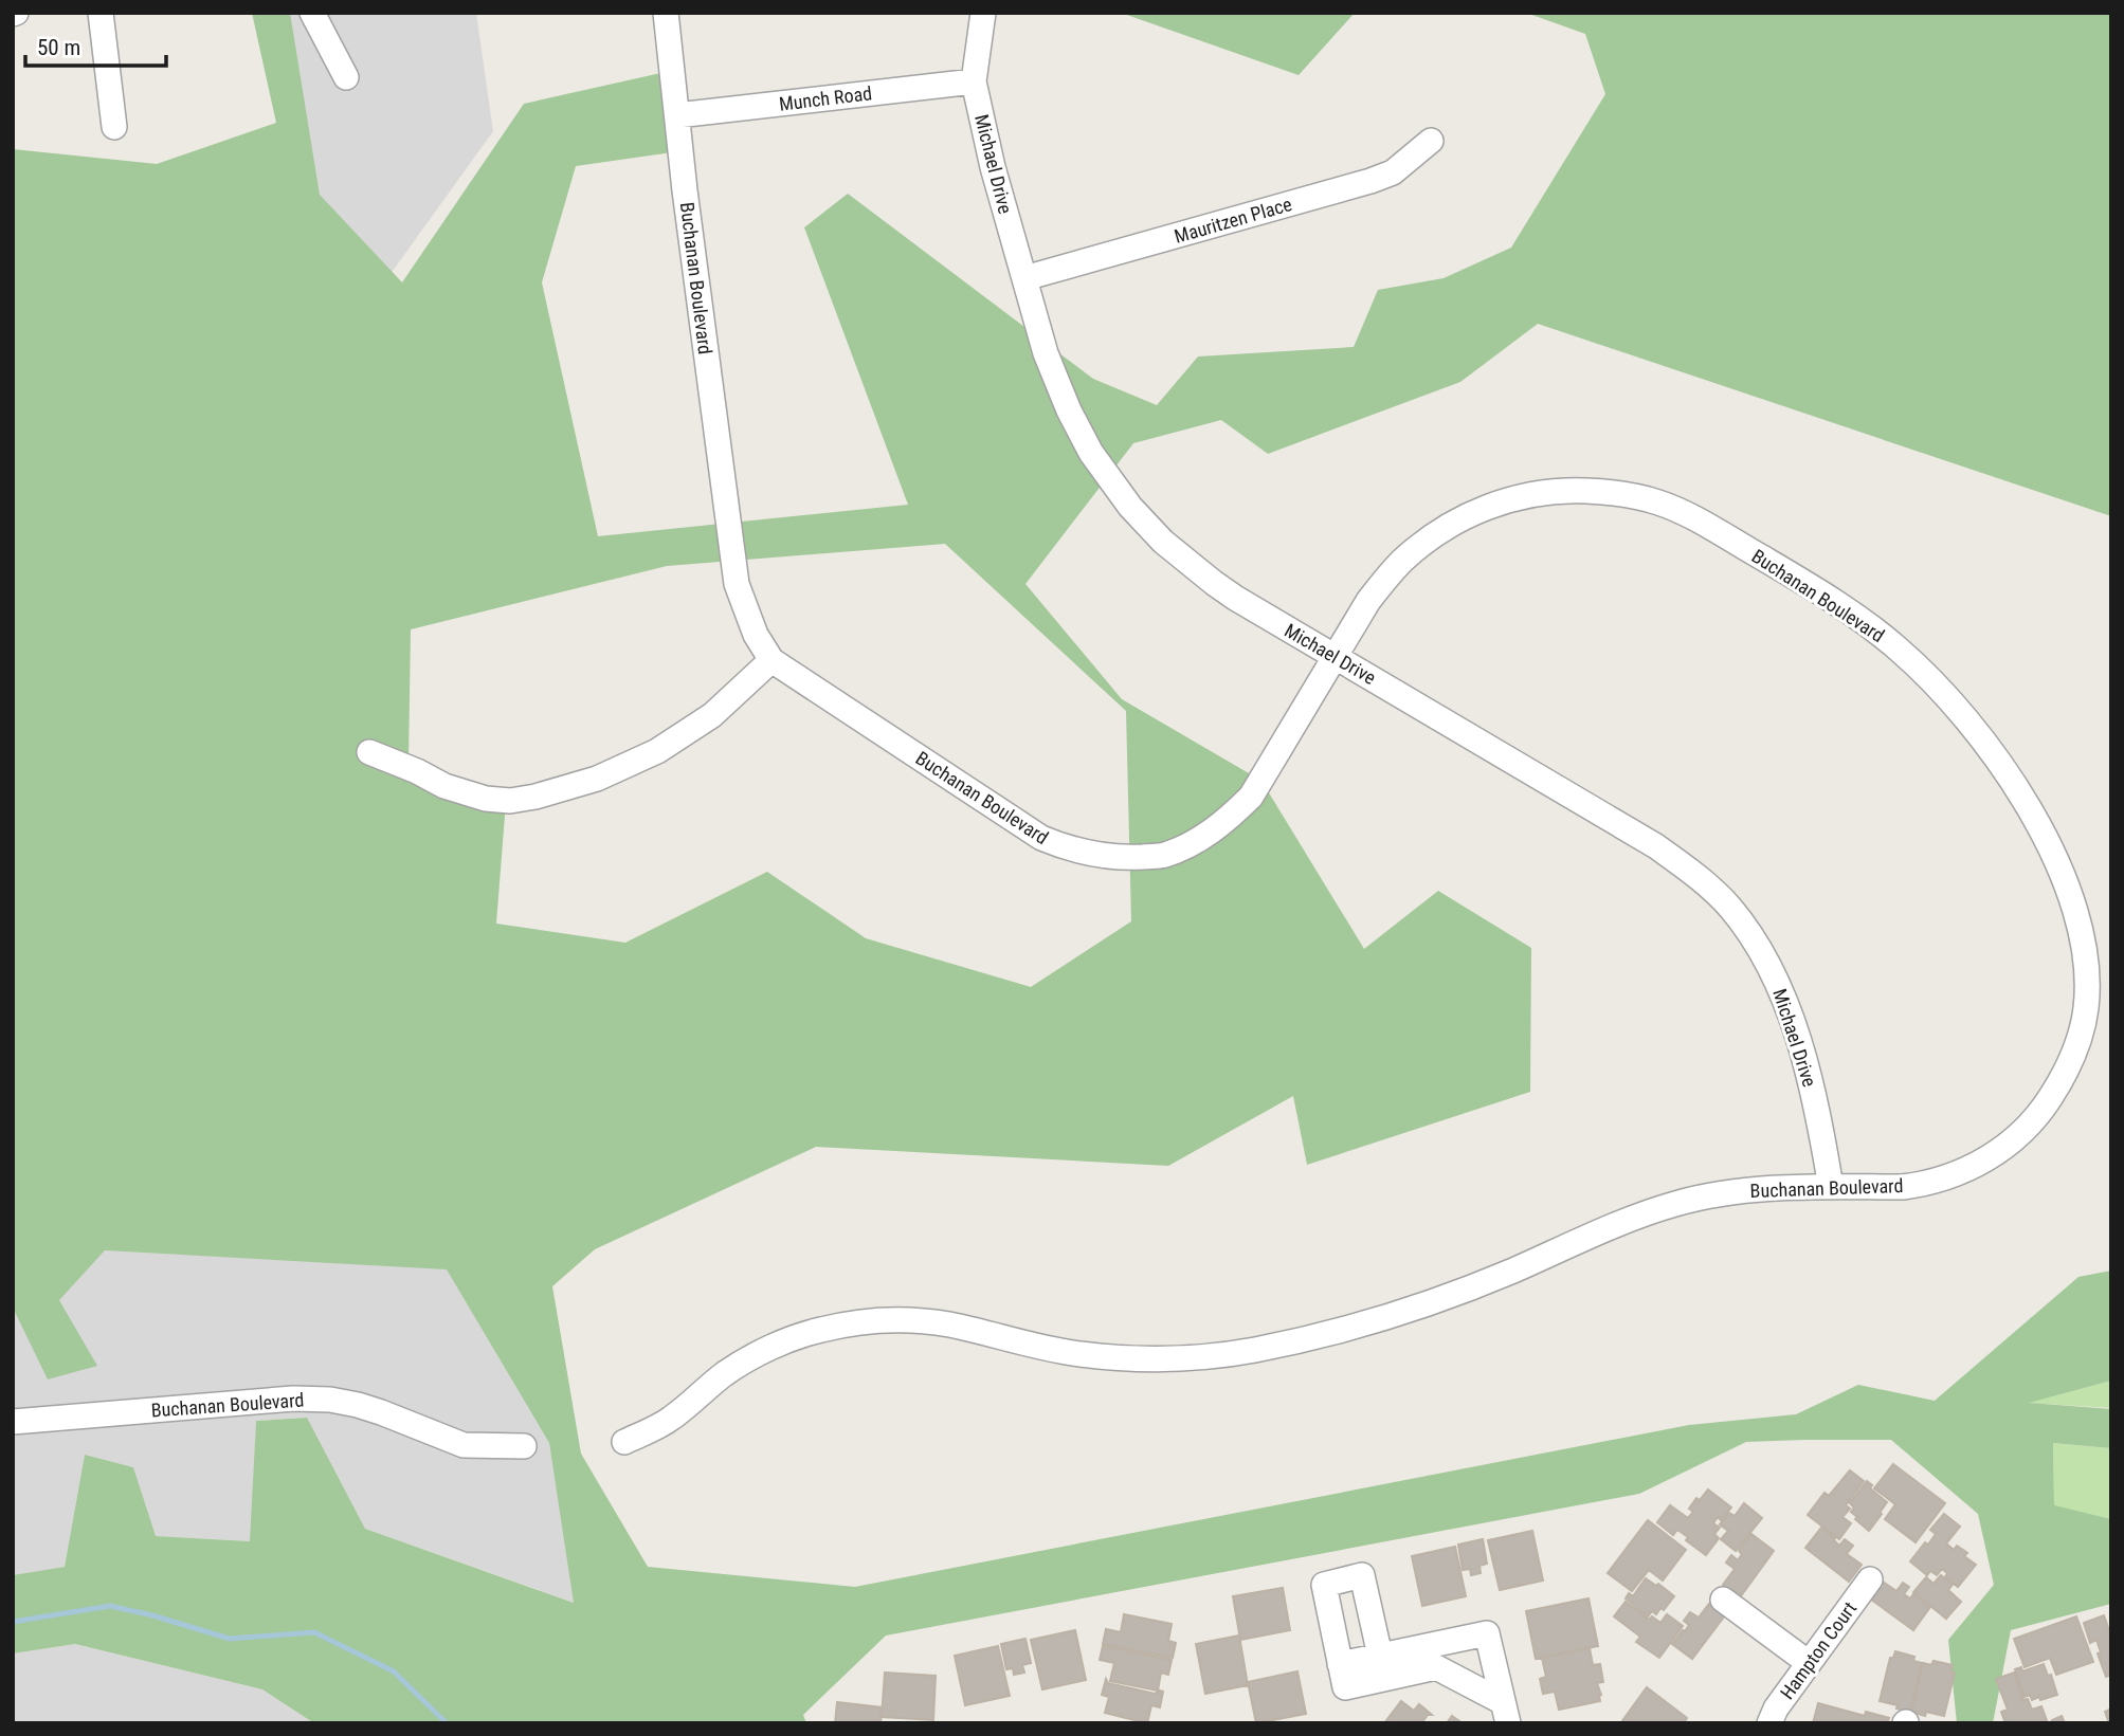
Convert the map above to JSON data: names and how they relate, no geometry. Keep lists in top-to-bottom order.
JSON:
{
  "streets": {
    "street": [
      "Munch Road",
      "Michael Drive",
      "Mauritzen Place",
      "Buchanan Boulevard",
      "Hampton Court"
    ]
  },
  "crossings": [
    ["Munch Road", "Michael Drive"],
    ["Munch Road", "Buchanan Boulevard"],
    ["Michael Drive", "Mauritzen Place"],
    ["Michael Drive", "Buchanan Boulevard"]
  ],
  "scale_bar": "50 m"
}
